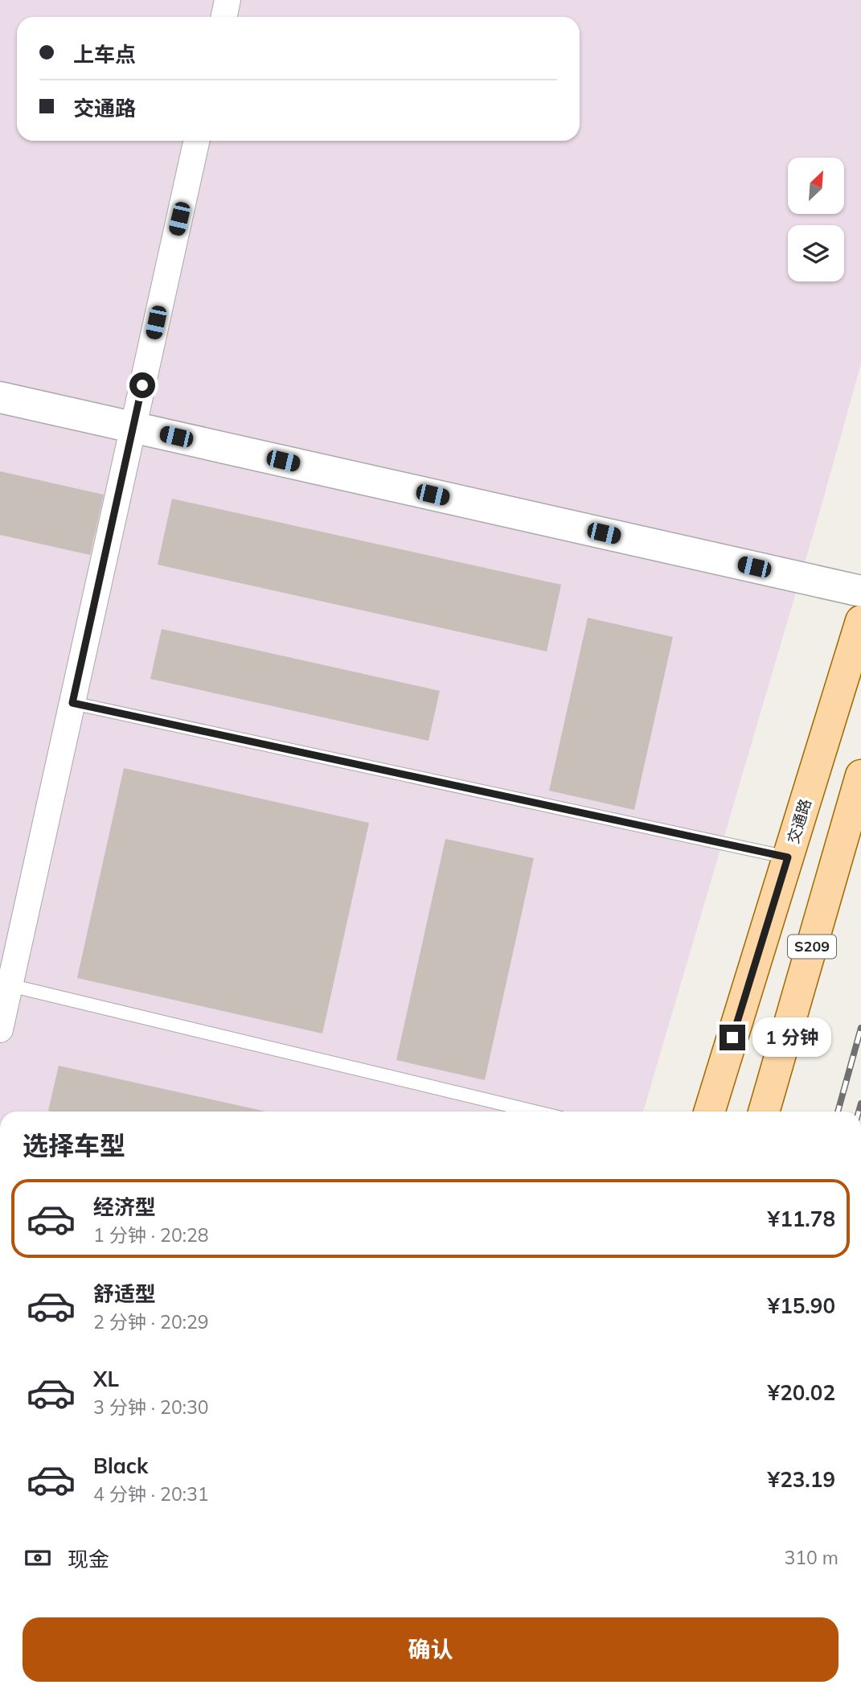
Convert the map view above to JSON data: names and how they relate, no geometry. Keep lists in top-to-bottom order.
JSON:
{
  "streets": {
    "main road": ["交通路", "S209"]
  },
  "north": "top right",
  "page": {
    "banner": ["上车点", "交通路"],
    "bubble": "1 分钟",
    "heading": "选择车型",
    "list": [
      {
        "name": "经济型",
        "note": "1 分钟 · 20:28",
        "value": "¥11.78"
      },
      {
        "name": "舒适型",
        "note": "2 分钟 · 20:29",
        "value": "¥15.90"
      },
      {
        "name": "XL",
        "note": "3 分钟 · 20:30",
        "value": "¥20.02"
      },
      {
        "name": "Black",
        "note": "4 分钟 · 20:31",
        "value": "¥23.19"
      }
    ],
    "pay": ["现金", "310 m"],
    "buttons": "确认"
  }
}
